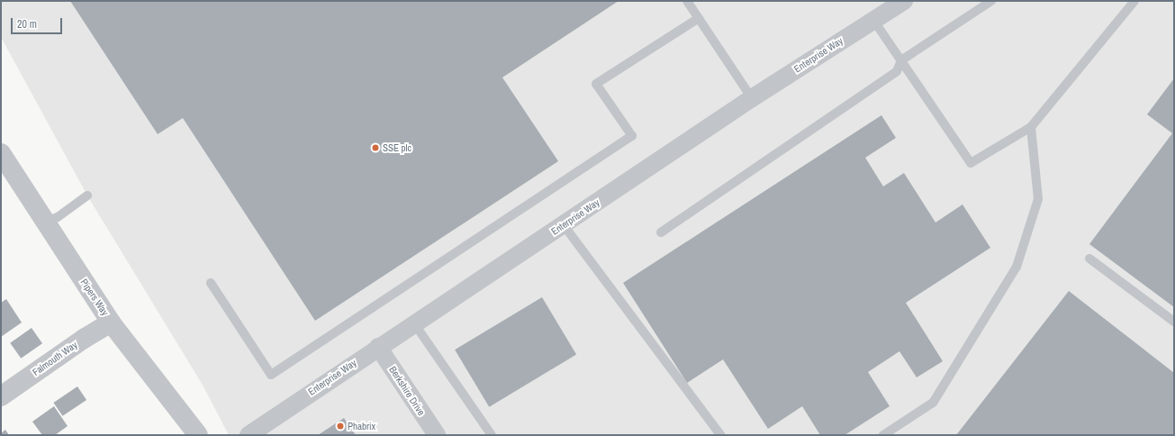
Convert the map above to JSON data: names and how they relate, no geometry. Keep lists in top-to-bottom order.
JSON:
{
  "streets": {
    "street": [
      "Enterprise Way",
      "Pipers Way",
      "Falmouth Way",
      "Berkshire Drive"
    ]
  },
  "crossings": [
    ["Enterprise Way", "Berkshire Drive"],
    ["Pipers Way", "Falmouth Way"]
  ],
  "places": ["SSE plc", "Phabrix"],
  "scale_bar": "20 m"
}
